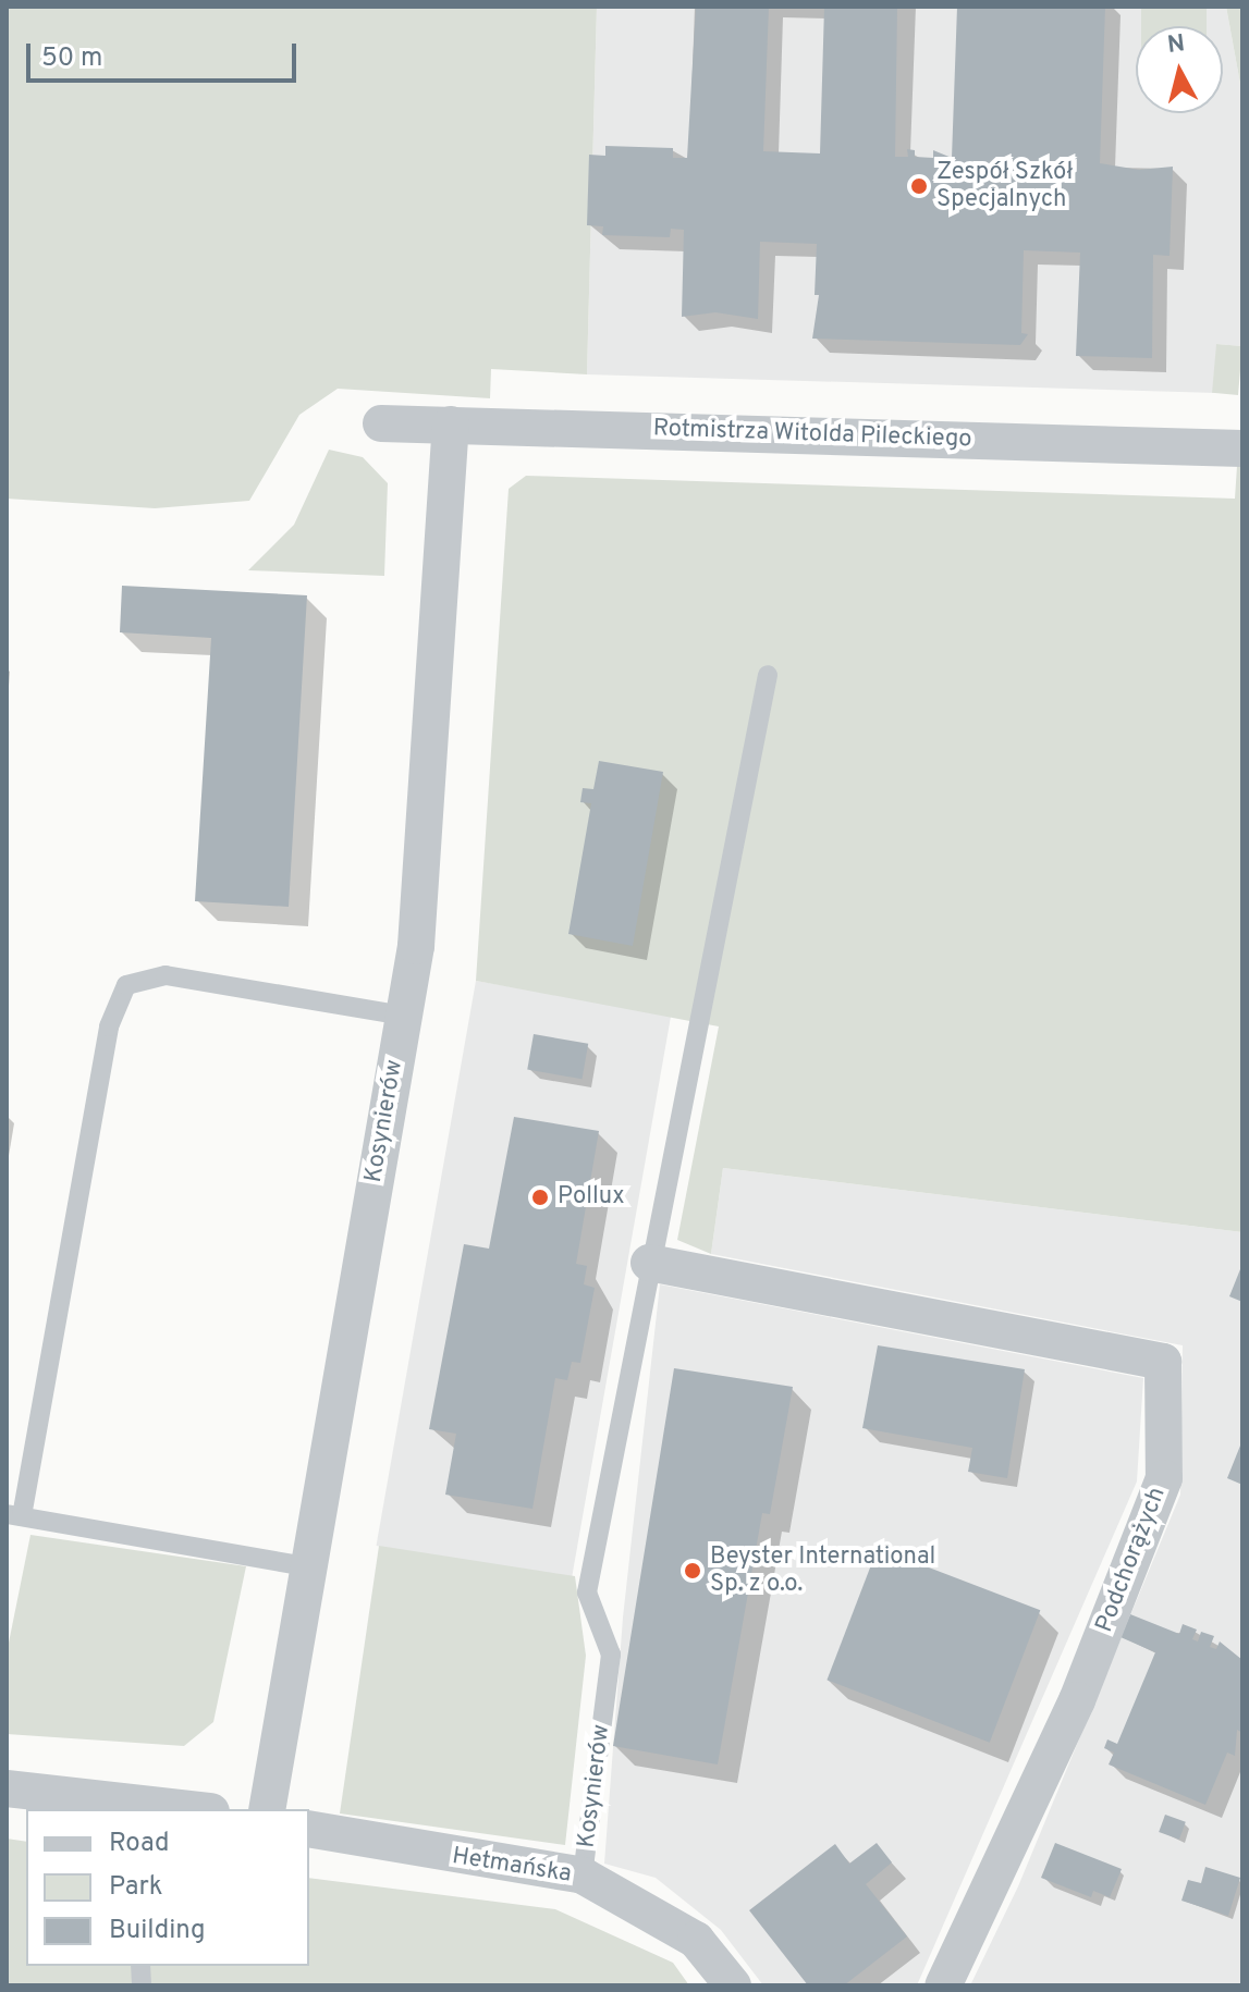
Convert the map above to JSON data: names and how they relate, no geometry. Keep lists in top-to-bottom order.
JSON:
{
  "streets": {
    "street": [
      "Rotmistrza Witolda Pileckiego",
      "Kosynierów",
      "Podchorążych",
      "Hetmańska"
    ]
  },
  "crossings": [
    ["Rotmistrza Witolda Pileckiego", "Kosynierów"],
    ["Kosynierów", "Podchorążych"],
    ["Kosynierów", "Hetmańska"]
  ],
  "places": ["Zespół Szkół Specjalnych", "Pollux", "Beyster International Sp. z o.o."],
  "legend": ["Road", "Park", "Building"],
  "scale_bar": "50 m",
  "north": "top"
}
